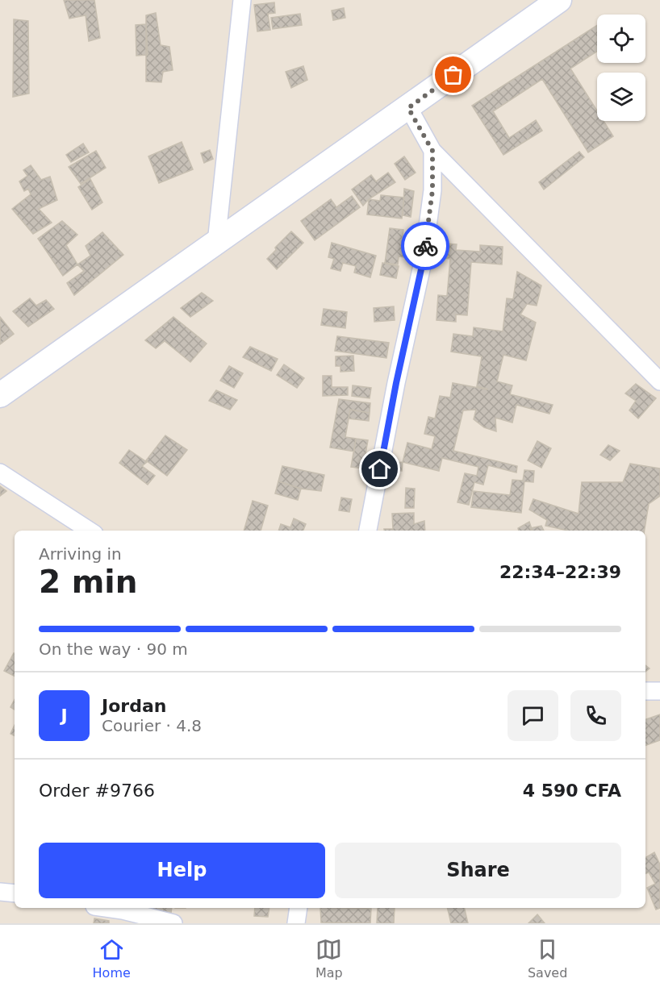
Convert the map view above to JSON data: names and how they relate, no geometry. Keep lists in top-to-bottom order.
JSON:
{
  "page": {
    "heading": ["2 min", "Arriving in", "22:34–22:39"],
    "panel": [
      "Jordan",
      "Courier · 4.8",
      "Order #9766",
      "4 590 CFA"
    ],
    "bar": "On the way · 90 m",
    "round": "J",
    "buttons": ["Help", "Share"],
    "tabs": ["Home", "Map", "Saved"]
  }
}
